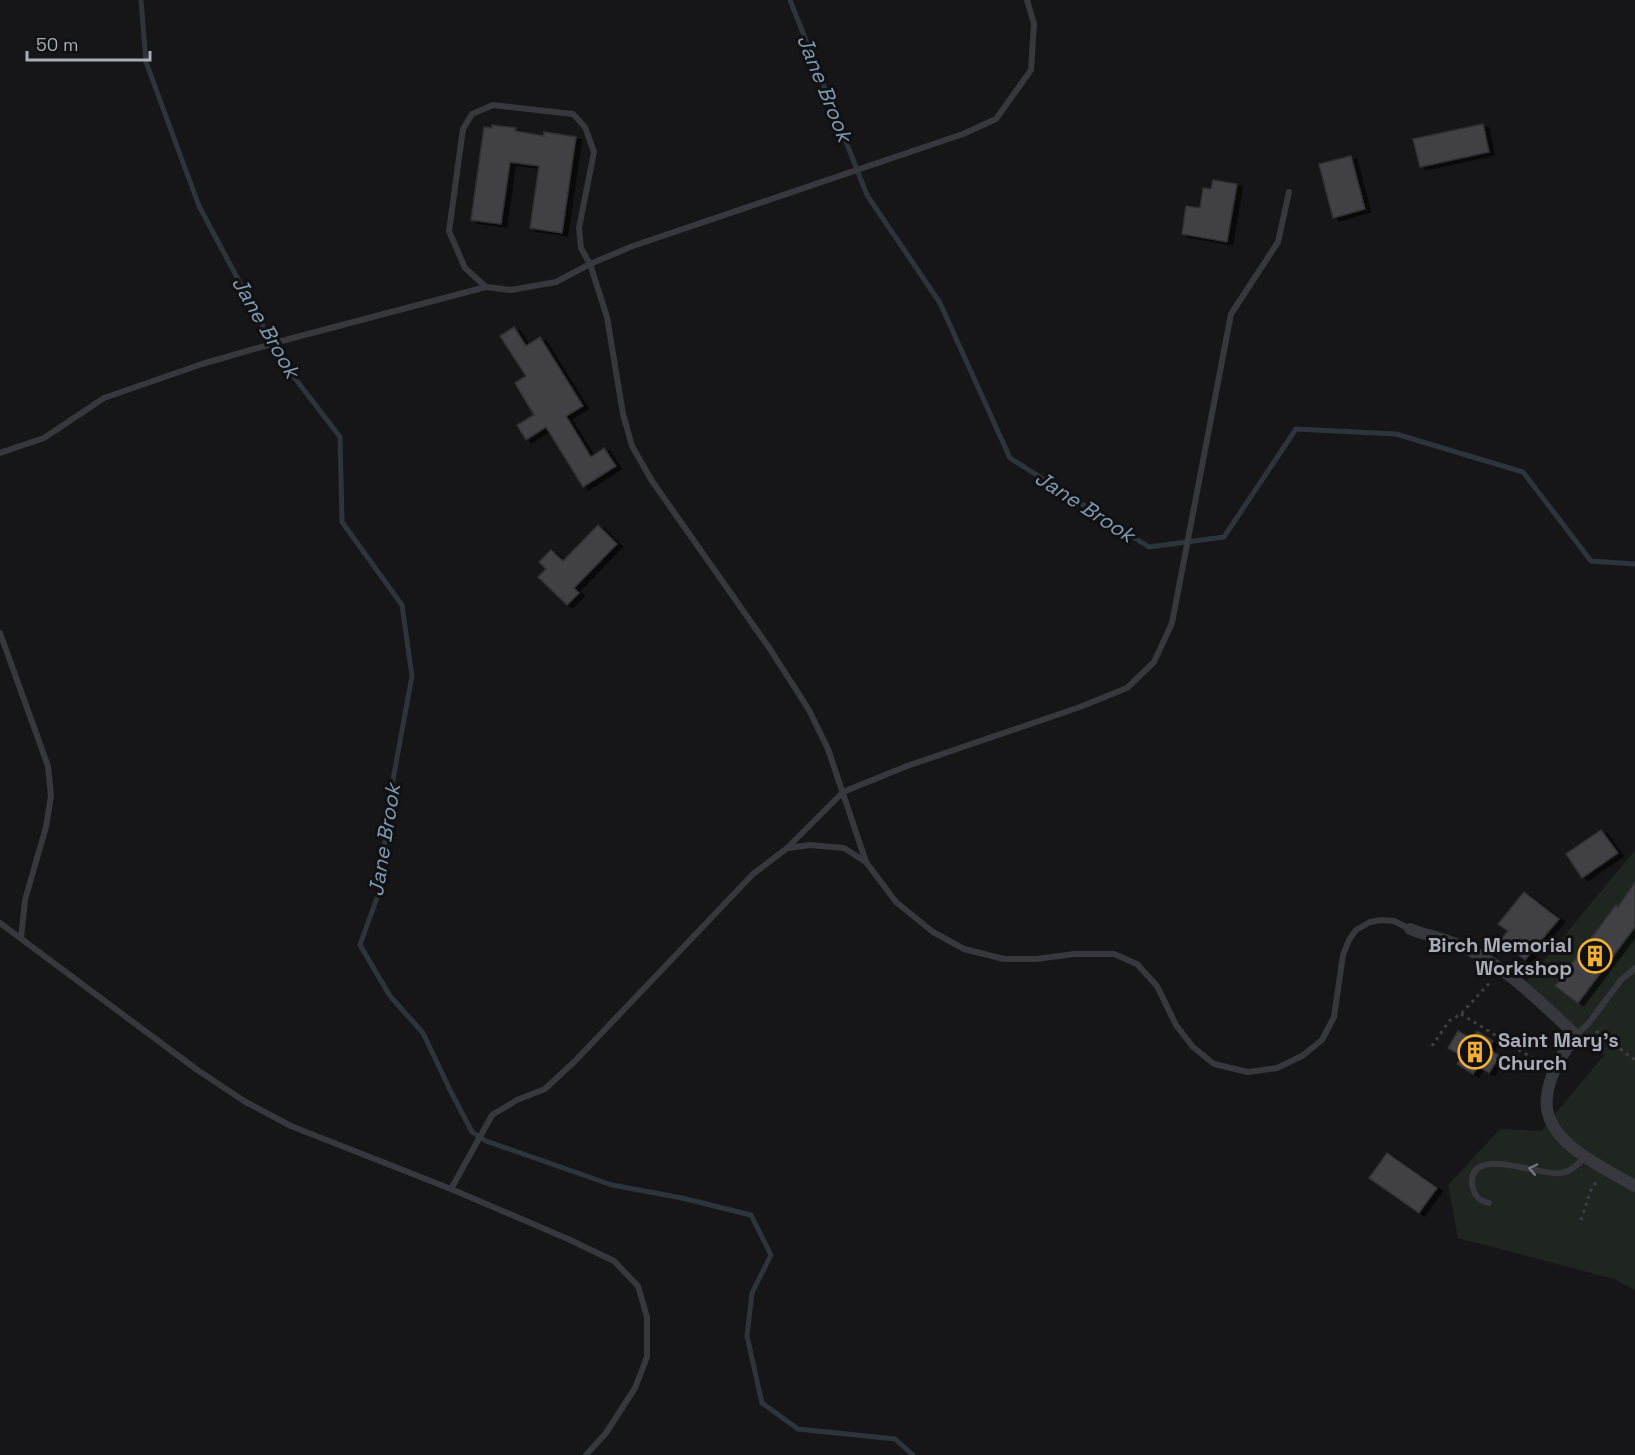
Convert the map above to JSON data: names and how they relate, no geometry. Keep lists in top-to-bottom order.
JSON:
{
  "water": ["Jane Brook"],
  "places": {
    "building": ["Birch Memorial Workshop", "Saint Mary's Church"]
  },
  "scale_bar": "50 m"
}
